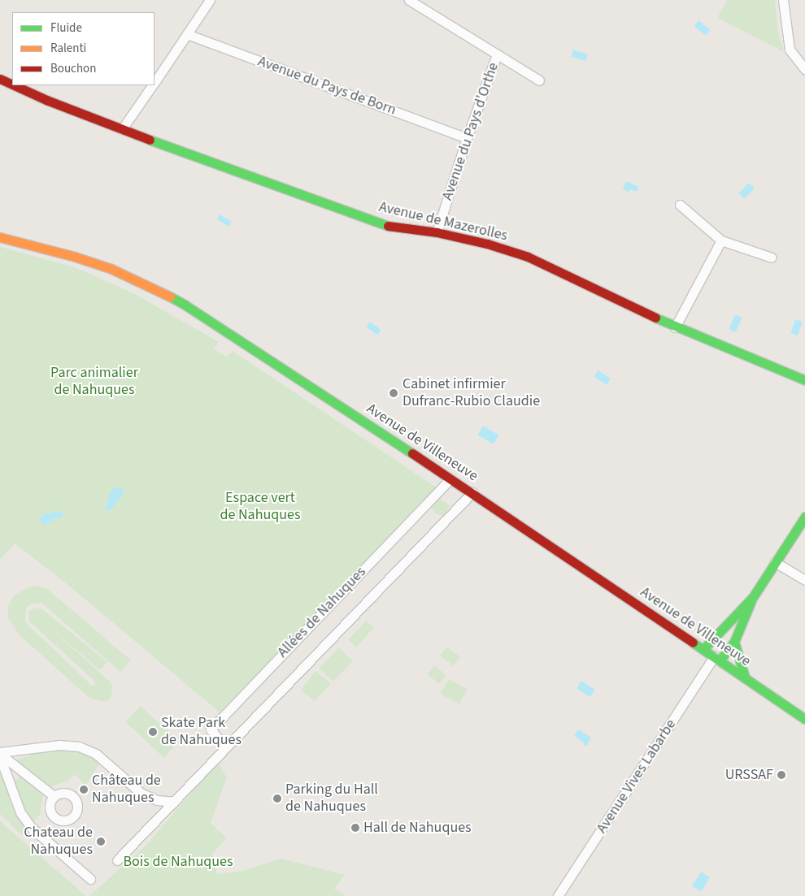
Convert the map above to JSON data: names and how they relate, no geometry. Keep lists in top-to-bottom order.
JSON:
{
  "streets": {
    "street": [
      "Avenue du Pays de Born",
      "Avenue du Pays d'Orthe",
      "Avenue de Mazerolles",
      "Avenue de Villeneuve",
      "Allées de Nahuques",
      "Avenue Vives Labarbe"
    ]
  },
  "crossings": [
    ["Avenue du Pays de Born", "Avenue du Pays d'Orthe"],
    ["Avenue du Pays d'Orthe", "Avenue de Mazerolles"],
    ["Avenue de Villeneuve", "Allées de Nahuques"],
    ["Avenue de Villeneuve", "Avenue Vives Labarbe"]
  ],
  "parks": ["Parc animalier de Nahuques", "Espace vert de Nahuques", "Bois de Nahuques"],
  "places": [
    "Cabinet infirmier Dufranc-Rubio Claudie",
    "Skate Park de Nahuques",
    "URSSAF",
    "Château de Nahuques",
    "Parking du Hall de Nahuques",
    "Hall de Nahuques",
    "Chateau de Nahuques"
  ],
  "legend": ["Fluide", "Ralenti", "Bouchon"]
}
